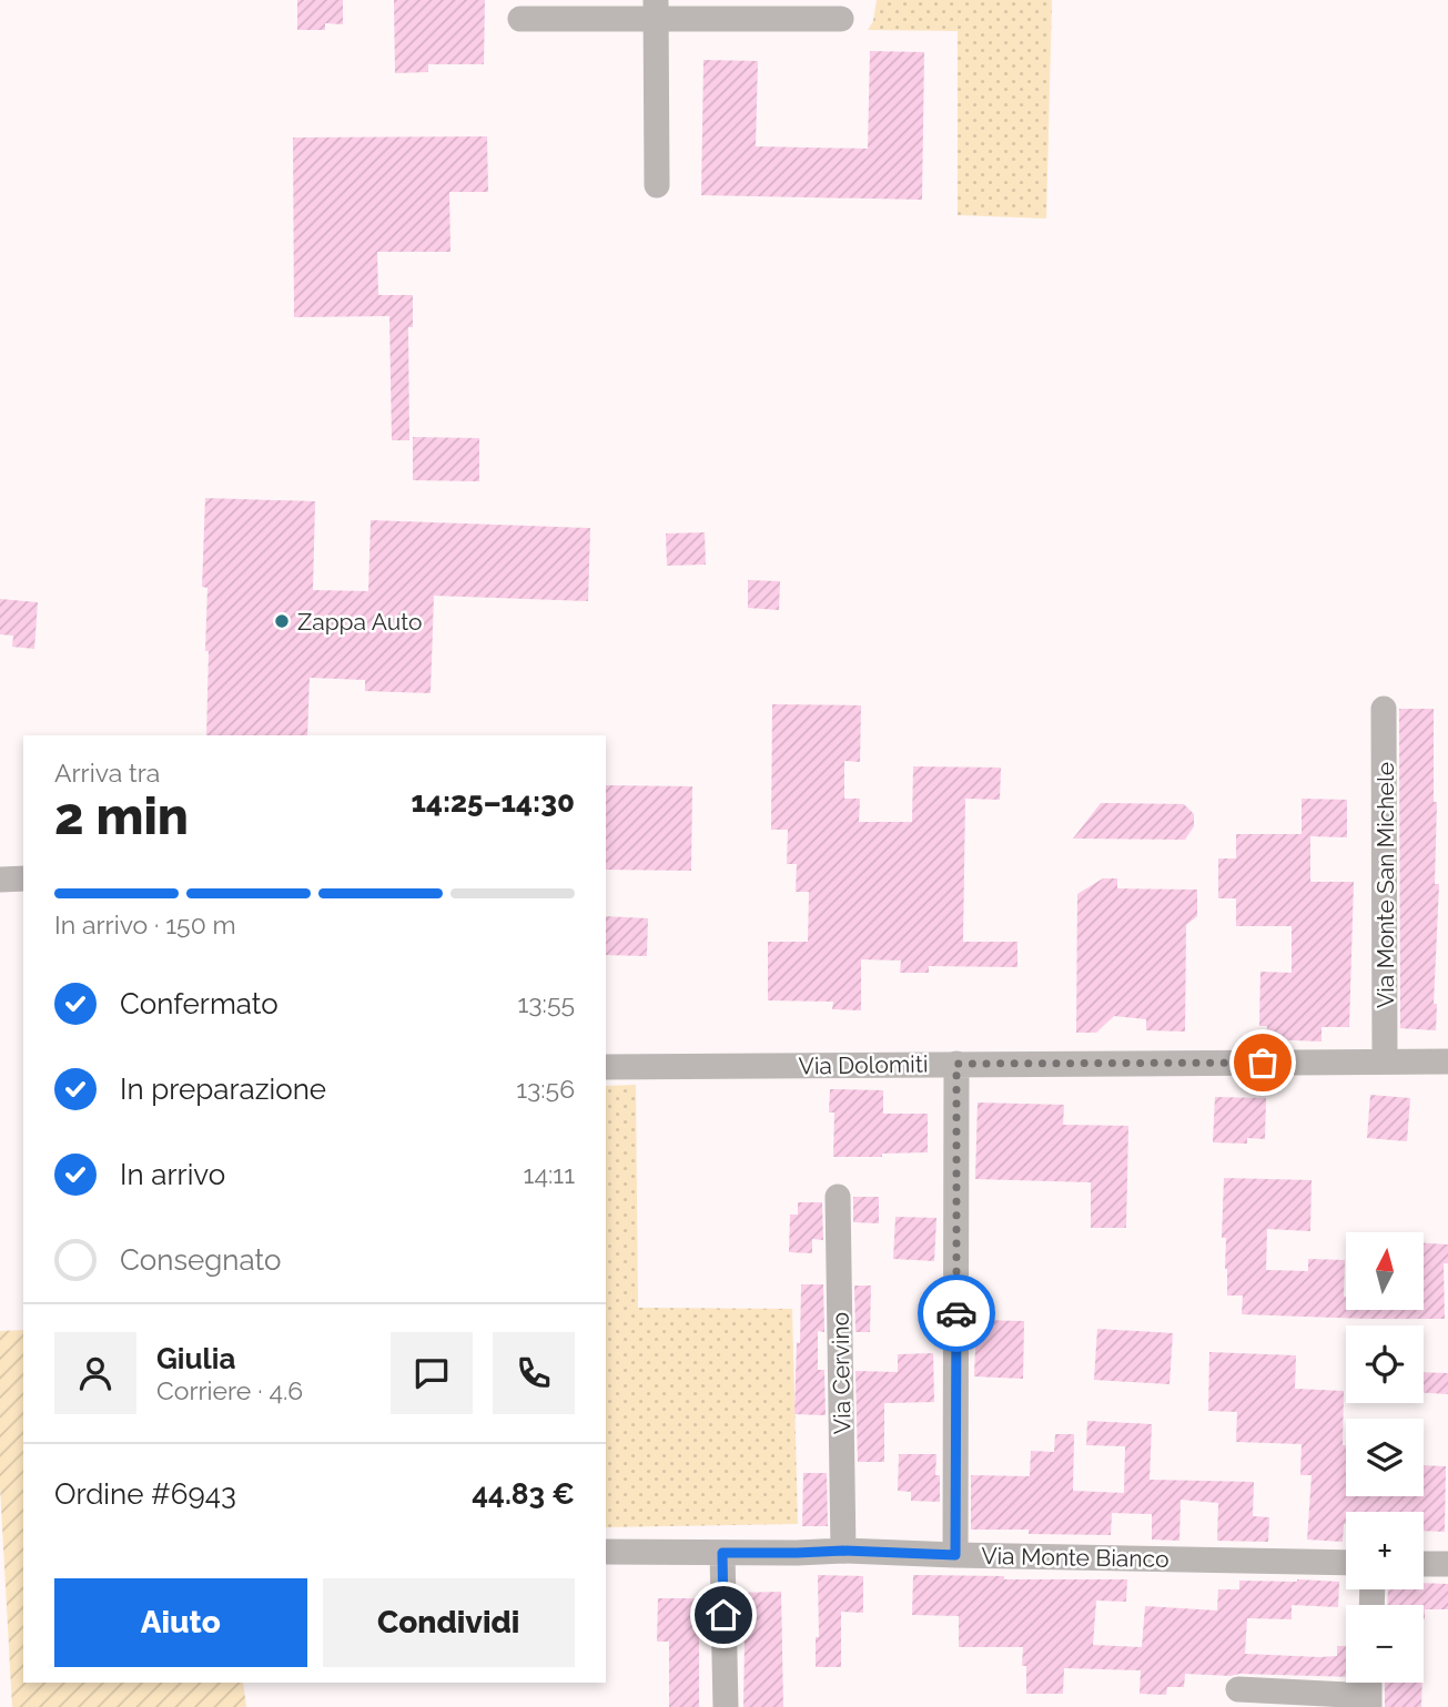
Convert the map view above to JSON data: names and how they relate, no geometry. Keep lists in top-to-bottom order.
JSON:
{
  "streets": {
    "street": [
      "Via Monte San Michele",
      "Via Dolomiti",
      "Via Cervino",
      "Via Monte Bianco"
    ]
  },
  "crossings": [
    ["Via Monte San Michele", "Via Dolomiti"],
    ["Via Cervino", "Via Monte Bianco"]
  ],
  "places": ["Zappa Auto"],
  "north": "top",
  "page": {
    "heading": ["2 min", "Arriva tra", "14:25–14:30"],
    "panel": [
      "Giulia",
      "Corriere · 4.6",
      "Ordine #6943",
      "44.83 €"
    ],
    "bar": "In arrivo · 150 m",
    "list": [
      ["Confermato", "13:55"],
      ["In preparazione", "13:56"],
      ["In arrivo", "14:11"],
      "Consegnato"
    ],
    "map_buttons": ["+", "−"],
    "buttons": ["Aiuto", "Condividi"]
  }
}
